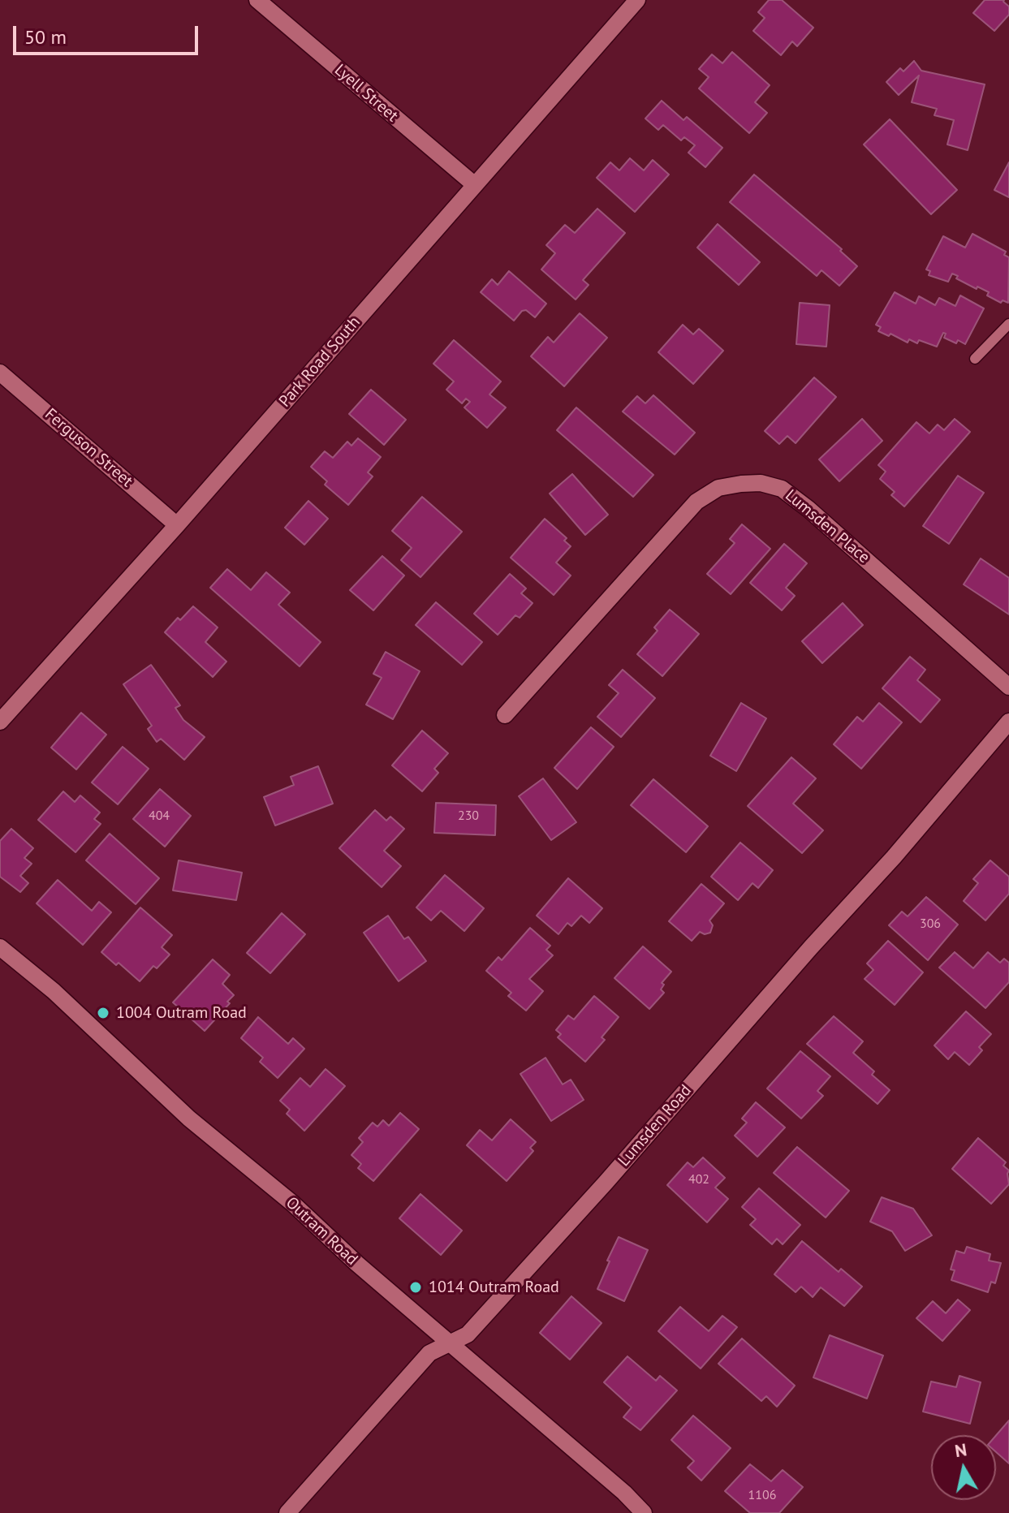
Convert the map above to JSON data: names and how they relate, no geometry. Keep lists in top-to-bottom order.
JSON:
{
  "streets": {
    "street": [
      "Lyell Street",
      "Park Road South",
      "Ferguson Street",
      "Lumsden Place",
      "Lumsden Road",
      "Outram Road"
    ]
  },
  "crossings": [
    ["Lyell Street", "Park Road South"],
    ["Park Road South", "Ferguson Street"],
    ["Lumsden Road", "Outram Road"]
  ],
  "places": ["1004 Outram Road", "1014 Outram Road"],
  "house_numbers": [
    "404",
    "230",
    "306",
    "402",
    "1106"
  ],
  "scale_bar": "50 m",
  "north": "top"
}
